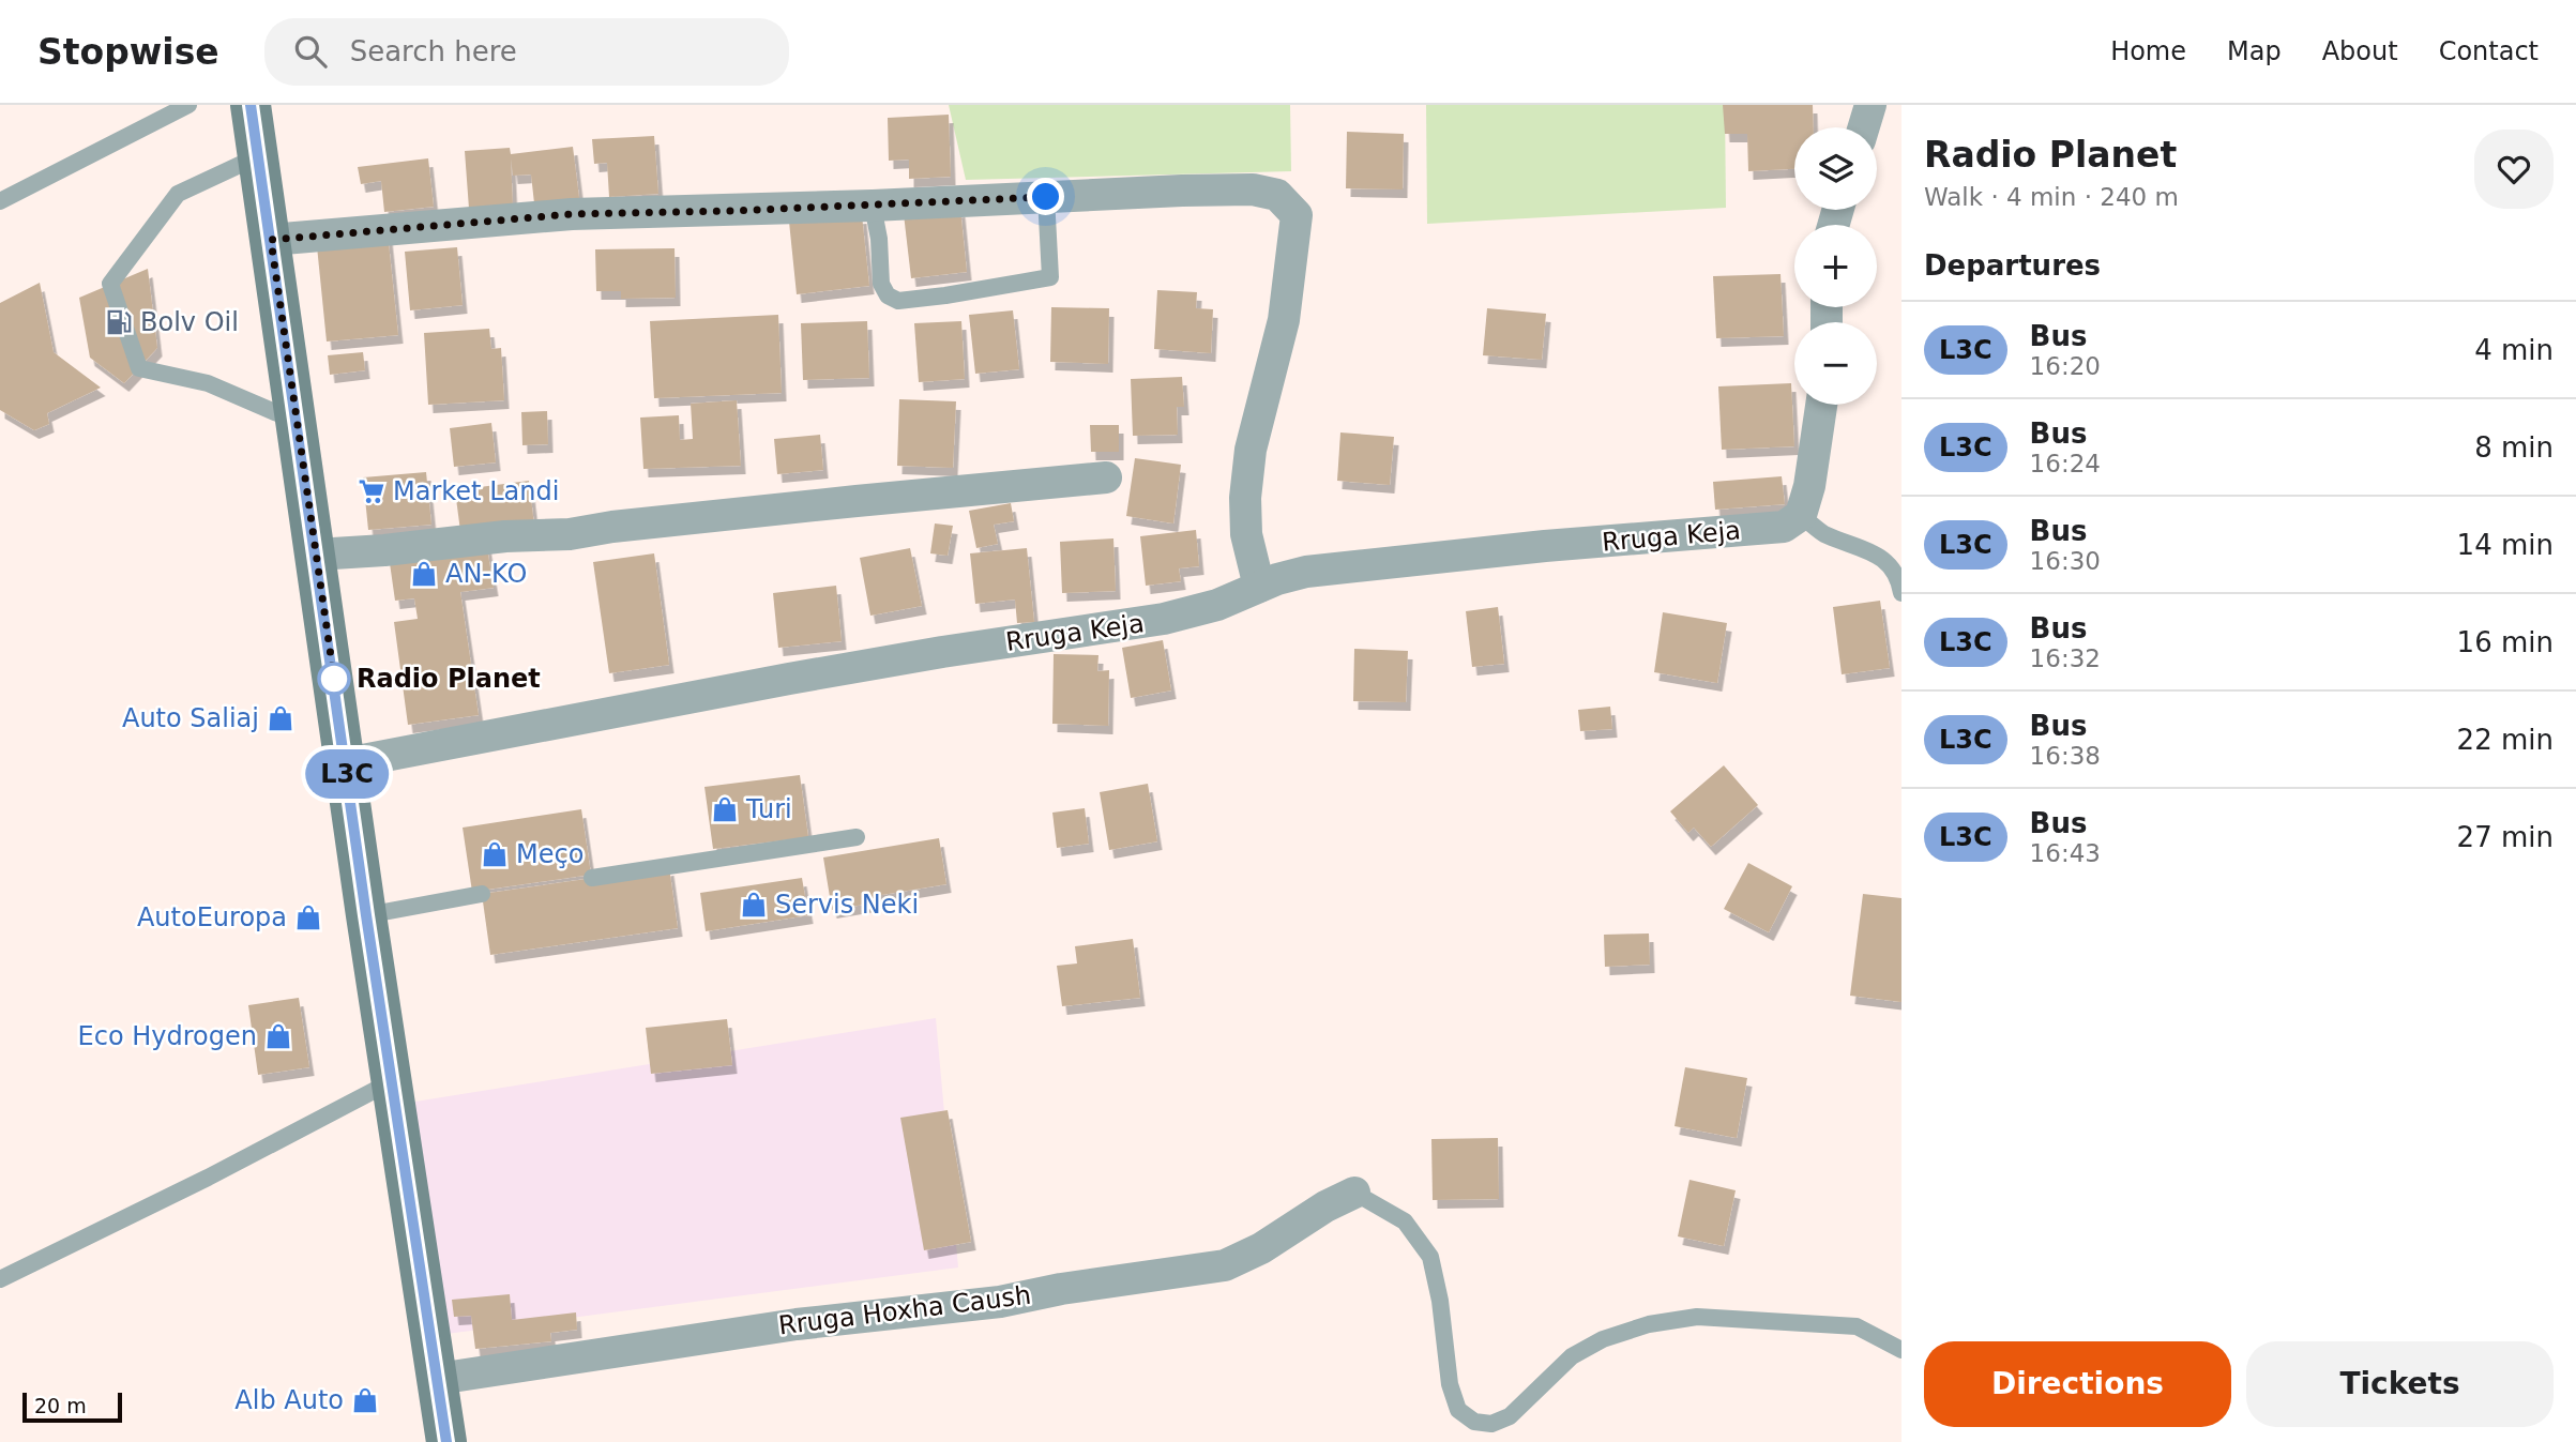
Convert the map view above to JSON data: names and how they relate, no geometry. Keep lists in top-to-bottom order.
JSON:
{
  "streets": {
    "street": ["Rruga Keja", "Rruga Hoxha Caush"]
  },
  "places": {
    "fuel station": ["Bolv Oil"],
    "supermarket": ["Market Landi"],
    "shop": [
      "AN-KO",
      "Auto Saliaj",
      "Turi",
      "Meço",
      "Servis Neki",
      "AutoEuropa",
      "Eco Hydrogen",
      "Alb Auto"
    ],
    "other": ["Radio Planet"]
  },
  "lines": ["bus line L3C"],
  "scale_bar": "20 m",
  "page": {
    "header": "Stopwise",
    "search": "Search here",
    "nav": [
      "Home",
      "Map",
      "About",
      "Contact"
    ],
    "on_map": "L3C",
    "heading": [
      ["Radio Planet", "Walk · 4 min · 240 m"],
      "Departures"
    ],
    "map_buttons": ["+", "−"],
    "list": [
      {
        "mark": "L3C",
        "name": "Bus",
        "note": "16:20",
        "value": "4 min"
      },
      {
        "mark": "L3C",
        "name": "Bus",
        "note": "16:24",
        "value": "8 min"
      },
      {
        "mark": "L3C",
        "name": "Bus",
        "note": "16:30",
        "value": "14 min"
      },
      {
        "mark": "L3C",
        "name": "Bus",
        "note": "16:32",
        "value": "16 min"
      },
      {
        "mark": "L3C",
        "name": "Bus",
        "note": "16:38",
        "value": "22 min"
      },
      {
        "mark": "L3C",
        "name": "Bus",
        "note": "16:43",
        "value": "27 min"
      }
    ],
    "buttons": ["Directions", "Tickets"],
    "scale": "20 m"
  }
}
